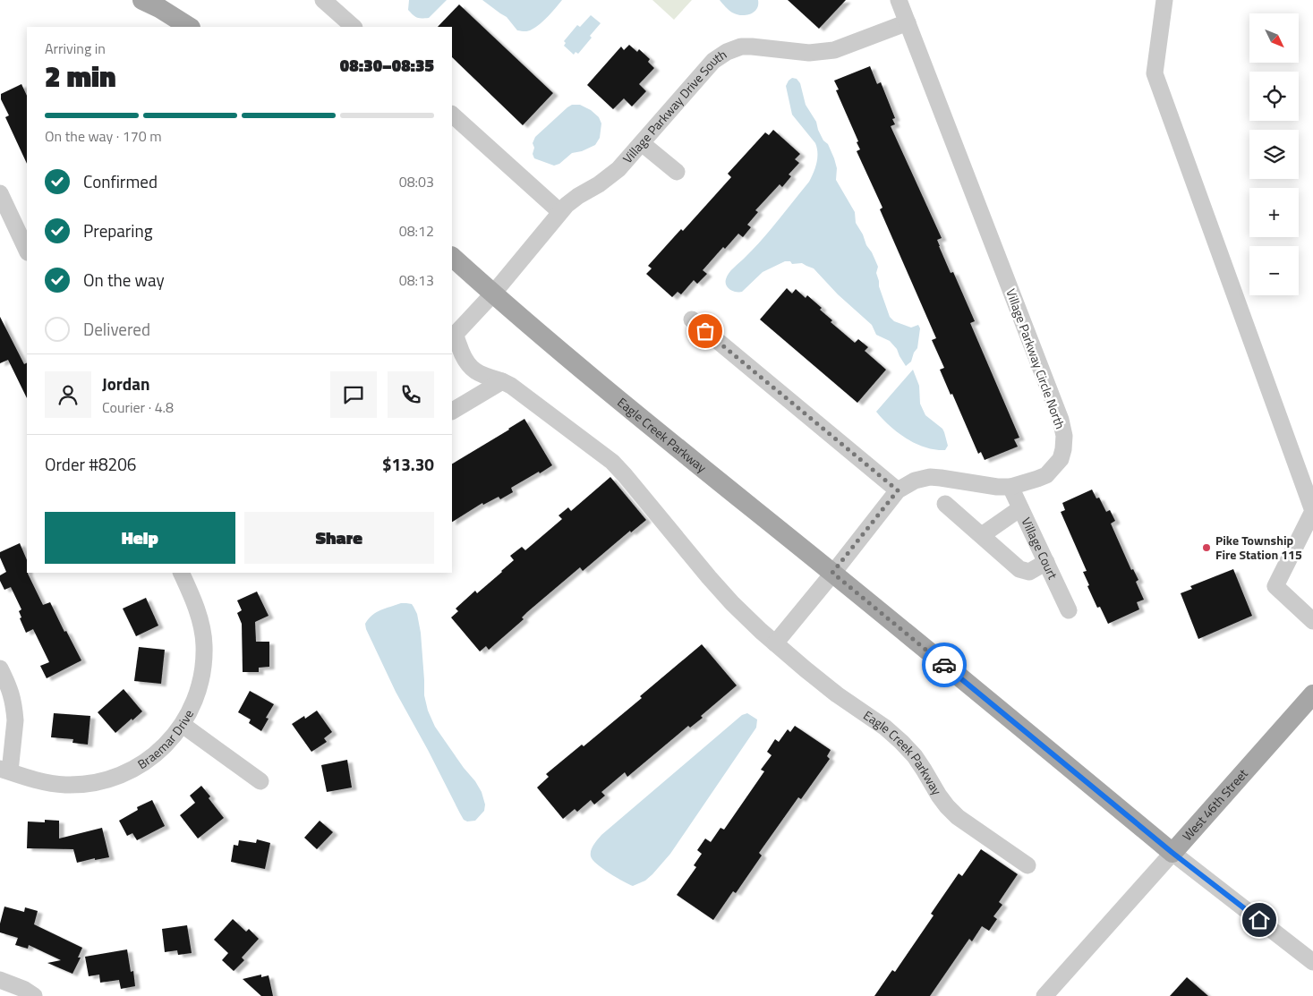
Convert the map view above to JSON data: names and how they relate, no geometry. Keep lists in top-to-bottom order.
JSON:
{
  "streets": {
    "main road": ["Eagle Creek Parkway", "West 46th Street"],
    "street": [
      "Village Parkway Drive South",
      "Village Parkway Circle North",
      "Village Court",
      "Braemar Drive"
    ]
  },
  "crossings": [
    ["Village Parkway Drive South", "Village Parkway Circle North"],
    ["Village Parkway Drive South", "Eagle Creek Parkway"],
    ["Village Parkway Circle North", "Eagle Creek Parkway"],
    ["Village Parkway Circle North", "Village Court"],
    ["Eagle Creek Parkway", "West 46th Street"]
  ],
  "places": ["Pike Township Fire Station 115"],
  "north": "bottom right",
  "page": {
    "map_buttons": ["+", "−"],
    "heading": ["2 min", "Arriving in", "08:30–08:35"],
    "panel": [
      "Jordan",
      "Courier · 4.8",
      "Order #8206",
      "$13.30"
    ],
    "bar": "On the way · 170 m",
    "list": [
      ["Confirmed", "08:03"],
      ["Preparing", "08:12"],
      ["On the way", "08:13"],
      "Delivered"
    ],
    "buttons": ["Help", "Share"]
  }
}
